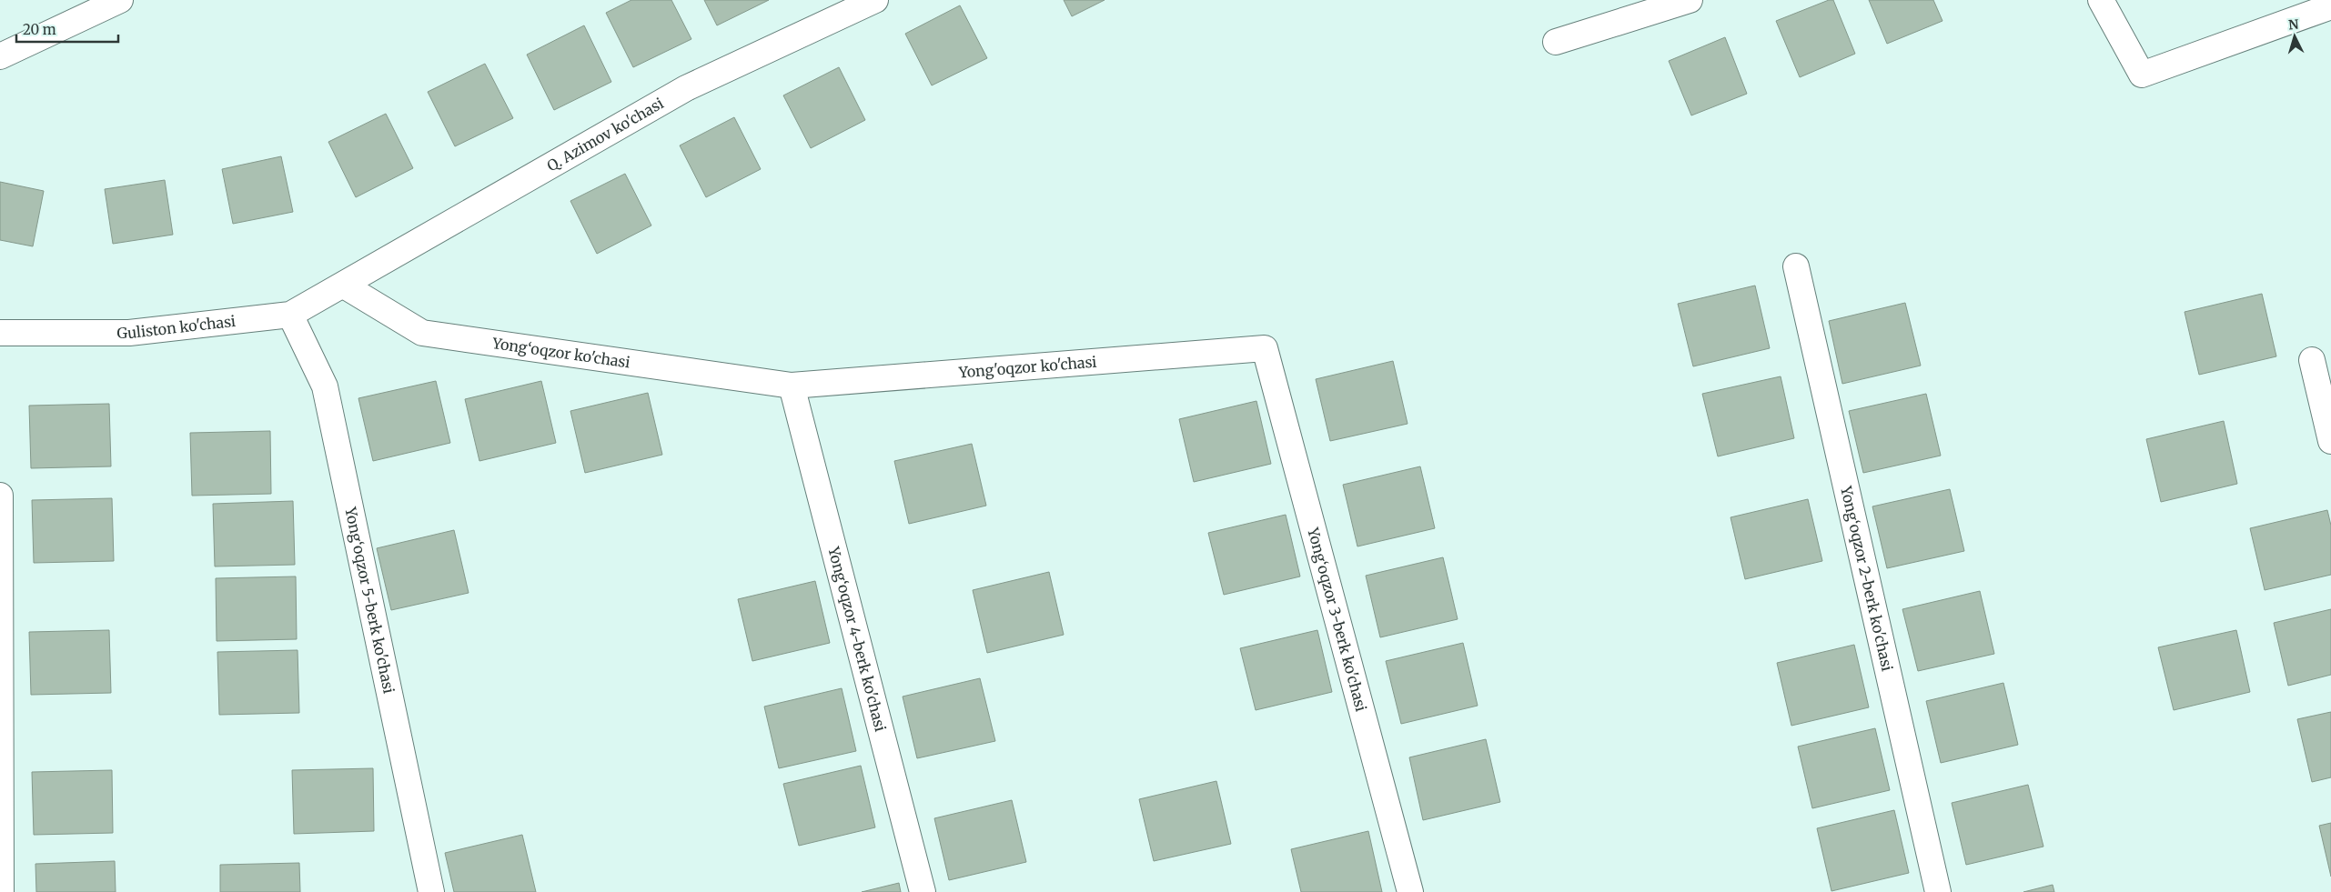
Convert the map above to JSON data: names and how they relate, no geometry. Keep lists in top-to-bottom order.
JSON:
{
  "streets": {
    "street": [
      "Q. Azimov ko'chasi",
      "Guliston ko'chasi",
      "Yong‘oqzor ko'chasi",
      "Yong'oqzor ko'chasi",
      "Yong‘oqzor 2-berk ko'chasi",
      "Yong‘oqzor 5-berk ko'chasi",
      "Yong‘oqzor 3-berk ko'chasi",
      "Yong‘oqzor 4-berk ko'chasi"
    ]
  },
  "crossings": [
    ["Q. Azimov ko'chasi", "Guliston ko'chasi"],
    ["Q. Azimov ko'chasi", "Yong‘oqzor ko'chasi"],
    ["Guliston ko'chasi", "Yong‘oqzor ko'chasi"],
    ["Guliston ko'chasi", "Yong‘oqzor 5-berk ko'chasi"],
    ["Yong‘oqzor ko'chasi", "Yong'oqzor ko'chasi"],
    ["Yong‘oqzor ko'chasi", "Yong‘oqzor 4-berk ko'chasi"],
    ["Yong'oqzor ko'chasi", "Yong‘oqzor 3-berk ko'chasi"],
    ["Yong'oqzor ko'chasi", "Yong‘oqzor 4-berk ko'chasi"]
  ],
  "scale_bar": "20 m",
  "north": "top"
}
